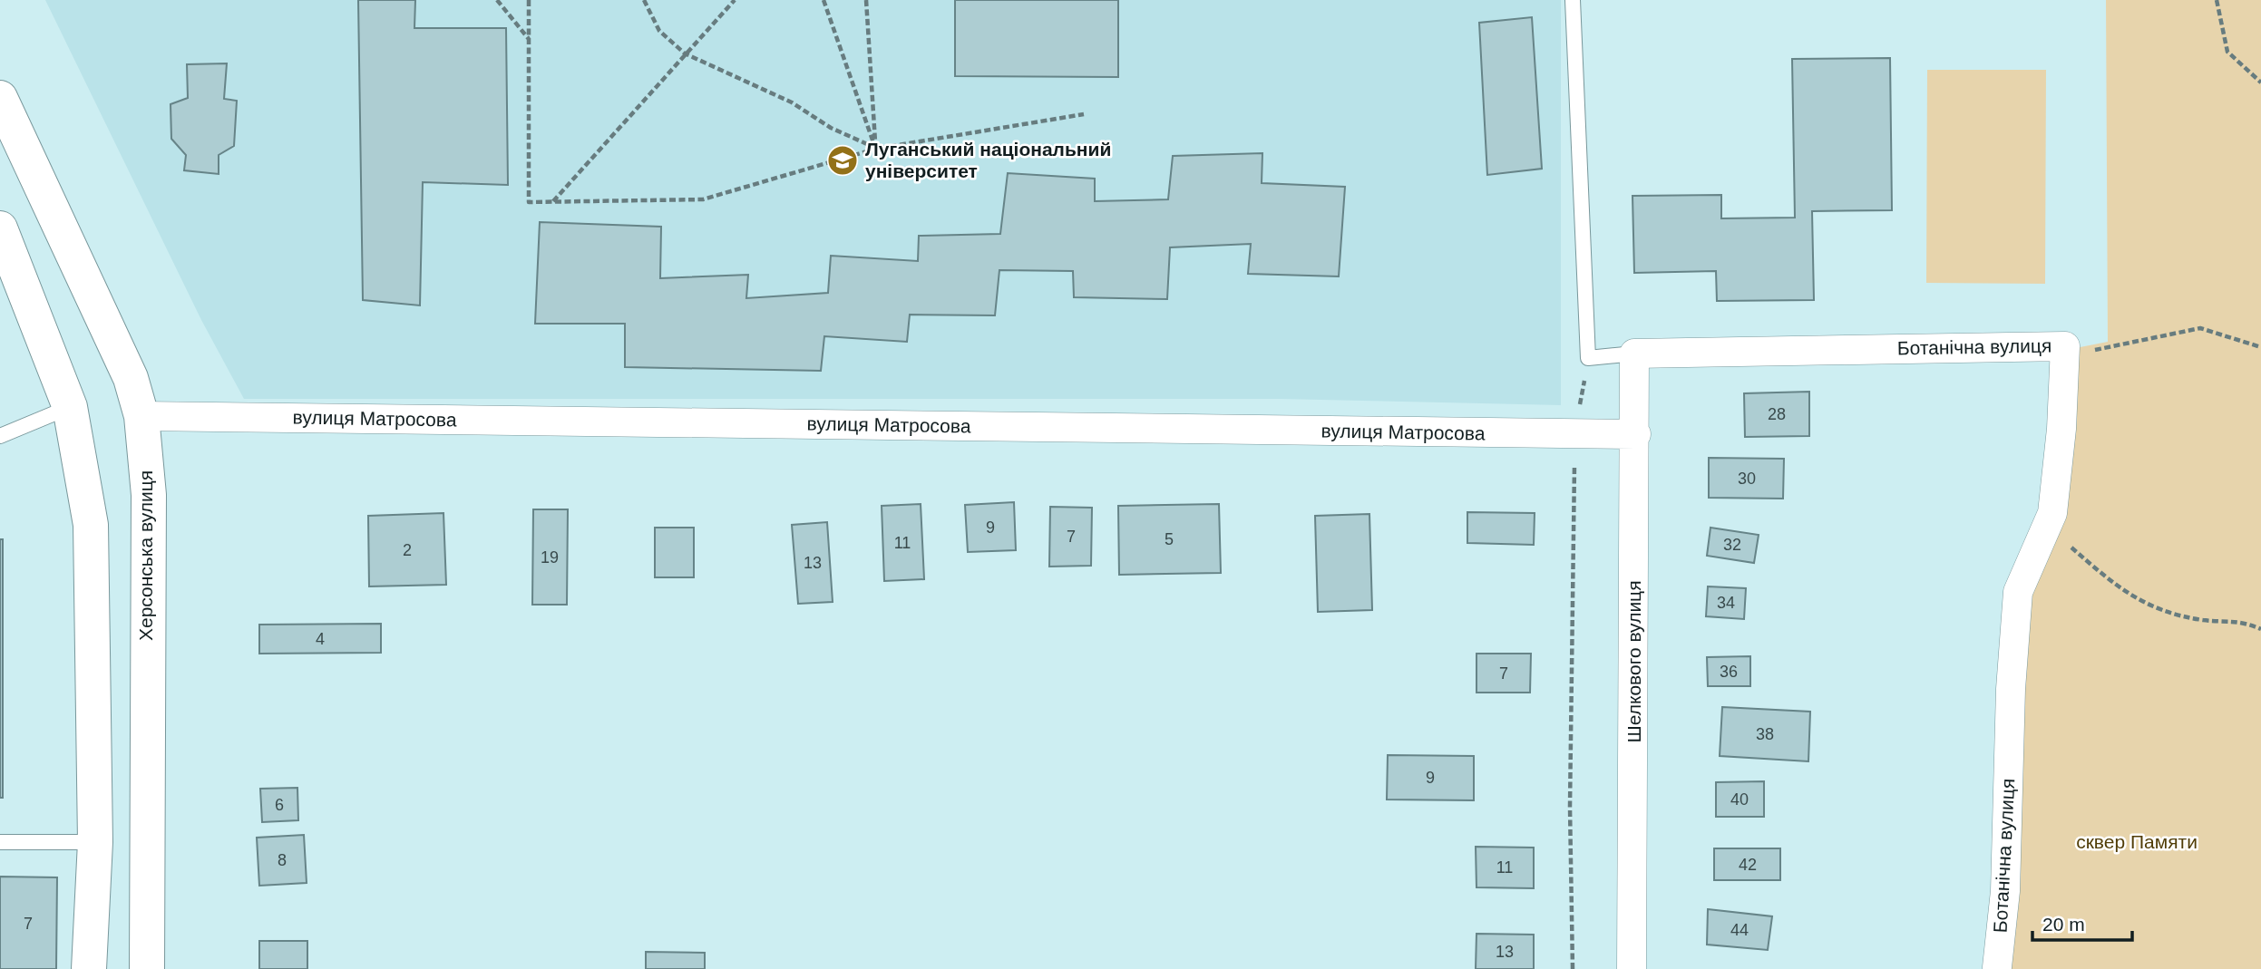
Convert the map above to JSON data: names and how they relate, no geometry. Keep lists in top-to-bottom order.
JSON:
{
  "streets": {
    "street": [
      "Ботанічна вулиця",
      "вулиця Матросова",
      "Херсонська вулиця",
      "Шелкового вулиця"
    ]
  },
  "crossings": [
    ["Ботанічна вулиця", "Шелкового вулиця"],
    ["вулиця Матросова", "Херсонська вулиця"],
    ["вулиця Матросова", "Шелкового вулиця"]
  ],
  "parks": ["сквер Памяти"],
  "places": {
    "school or university": ["Луганський національний університет"]
  },
  "house_numbers": [
    "28",
    "30",
    "9",
    "7",
    "5",
    "11",
    "32",
    "2",
    "19",
    "13",
    "34",
    "4",
    "36",
    "7",
    "38",
    "9",
    "40",
    "6",
    "8",
    "42",
    "11",
    "7",
    "44",
    "13"
  ],
  "scale_bar": "20 m"
}
